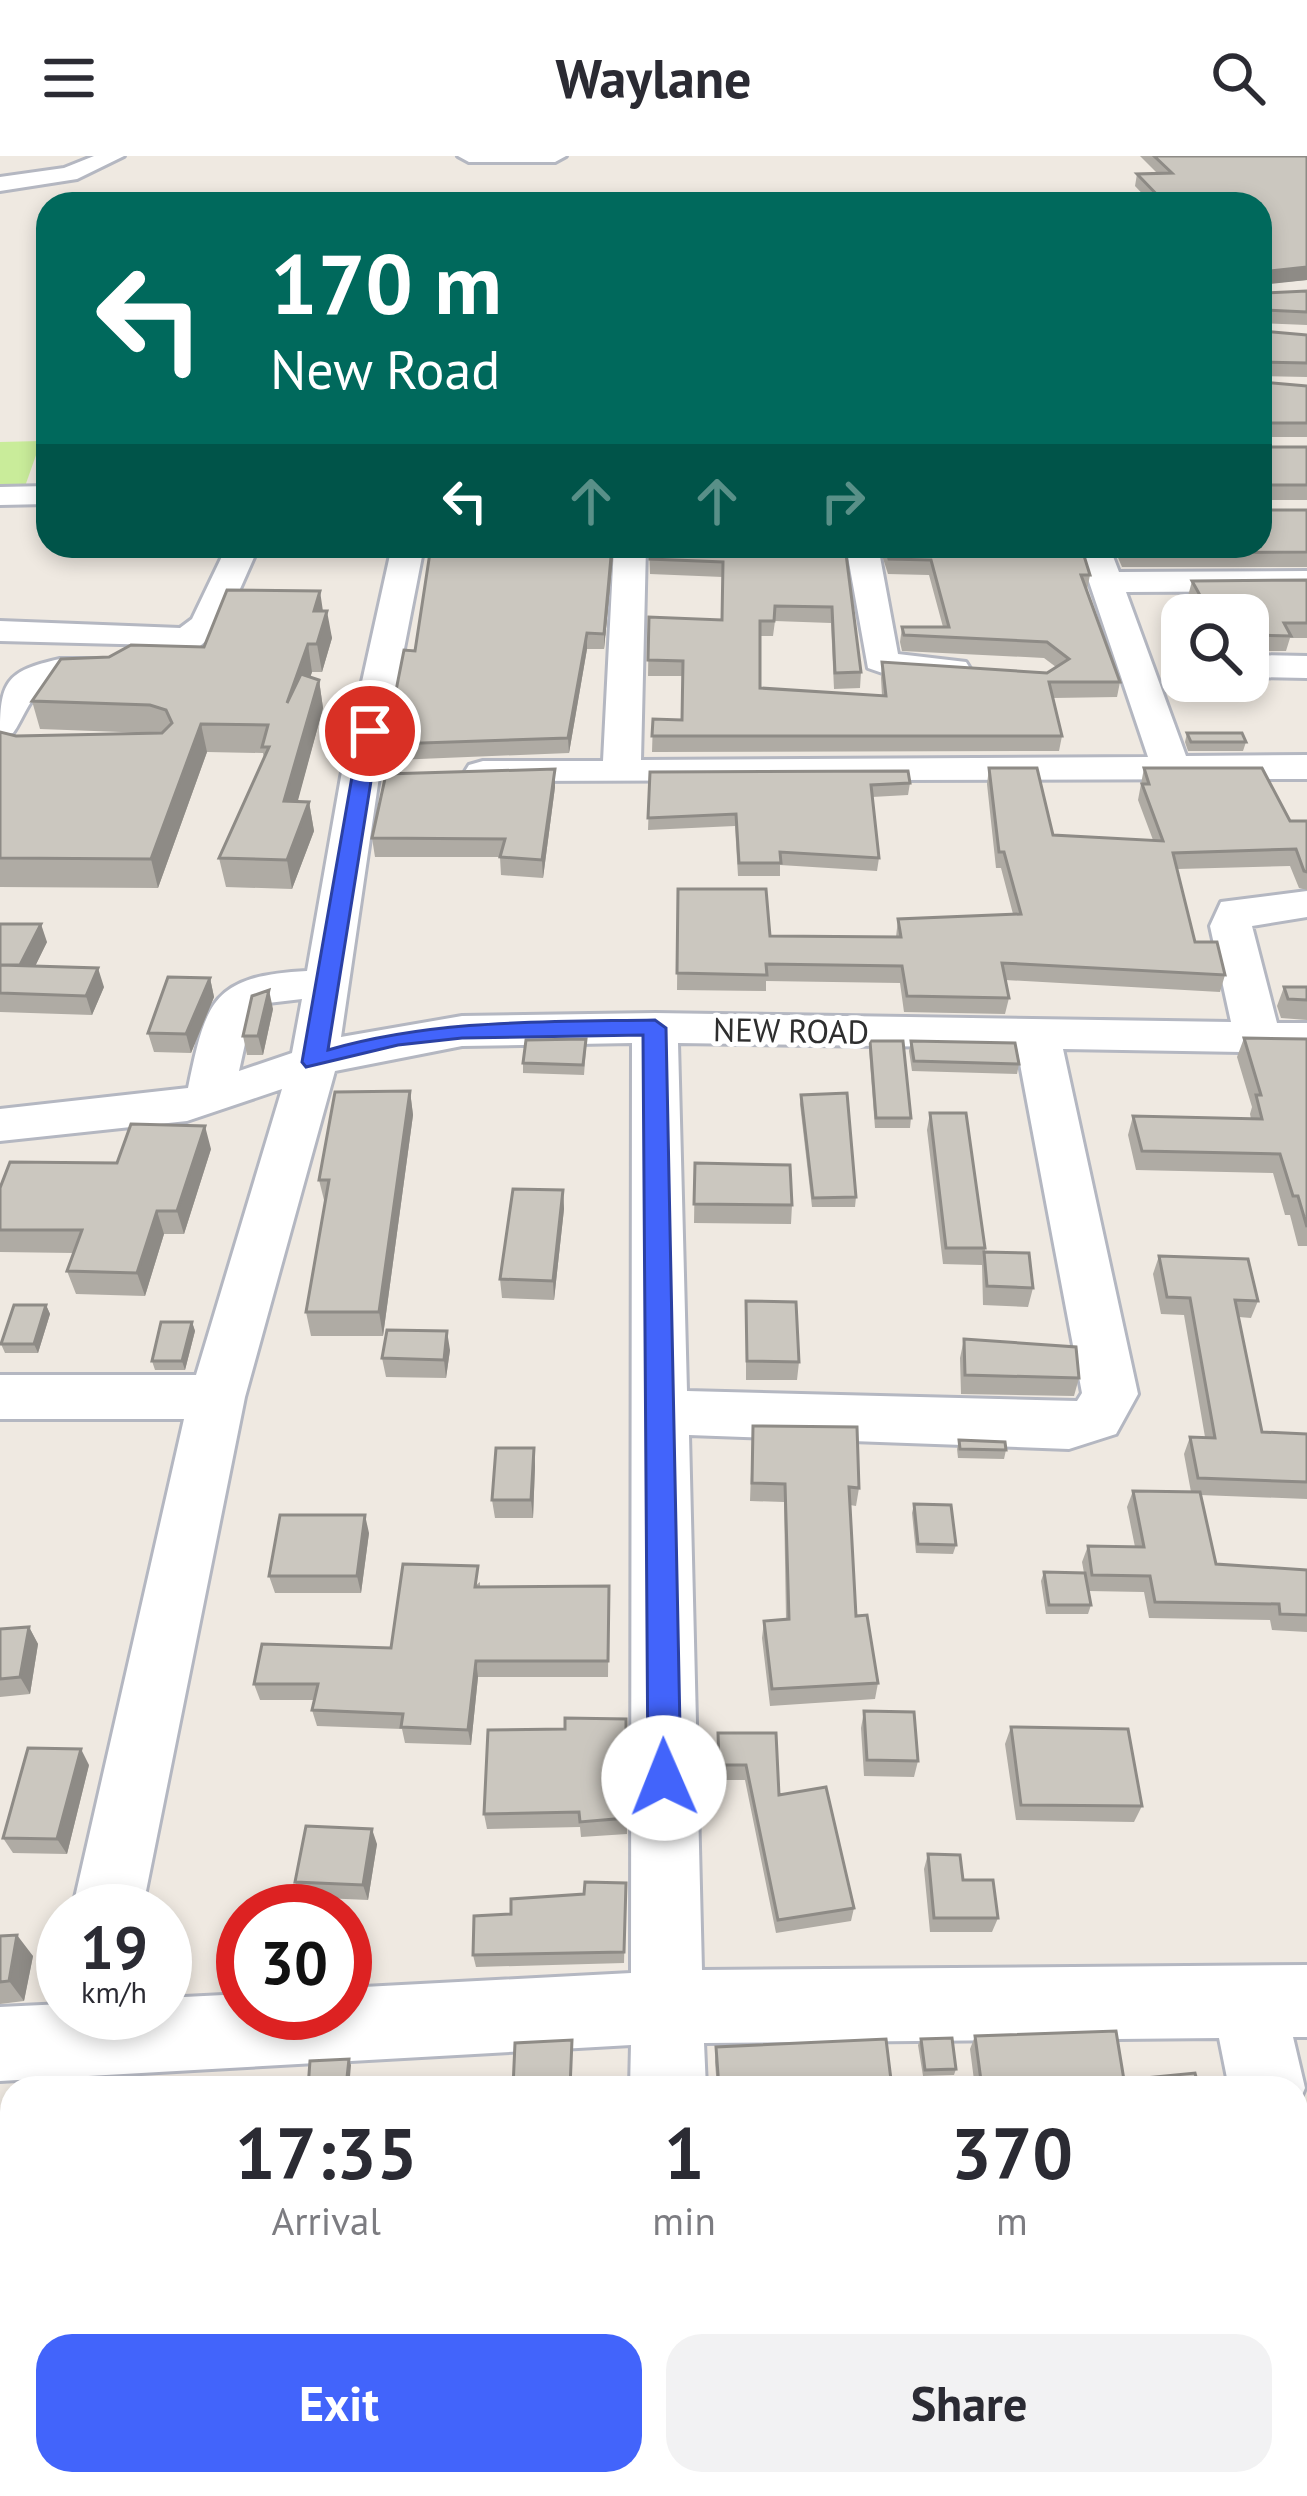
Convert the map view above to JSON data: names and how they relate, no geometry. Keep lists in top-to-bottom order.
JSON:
{
  "streets": {
    "street": ["NEW ROAD"]
  },
  "page": {
    "header": "Waylane",
    "turn": ["170 m", "New Road"],
    "speed": "19 km/h",
    "limit": "30",
    "eta": [
      "17:35",
      "Arrival",
      "1",
      "min",
      "370",
      "m"
    ],
    "buttons": ["Exit", "Share"]
  }
}
